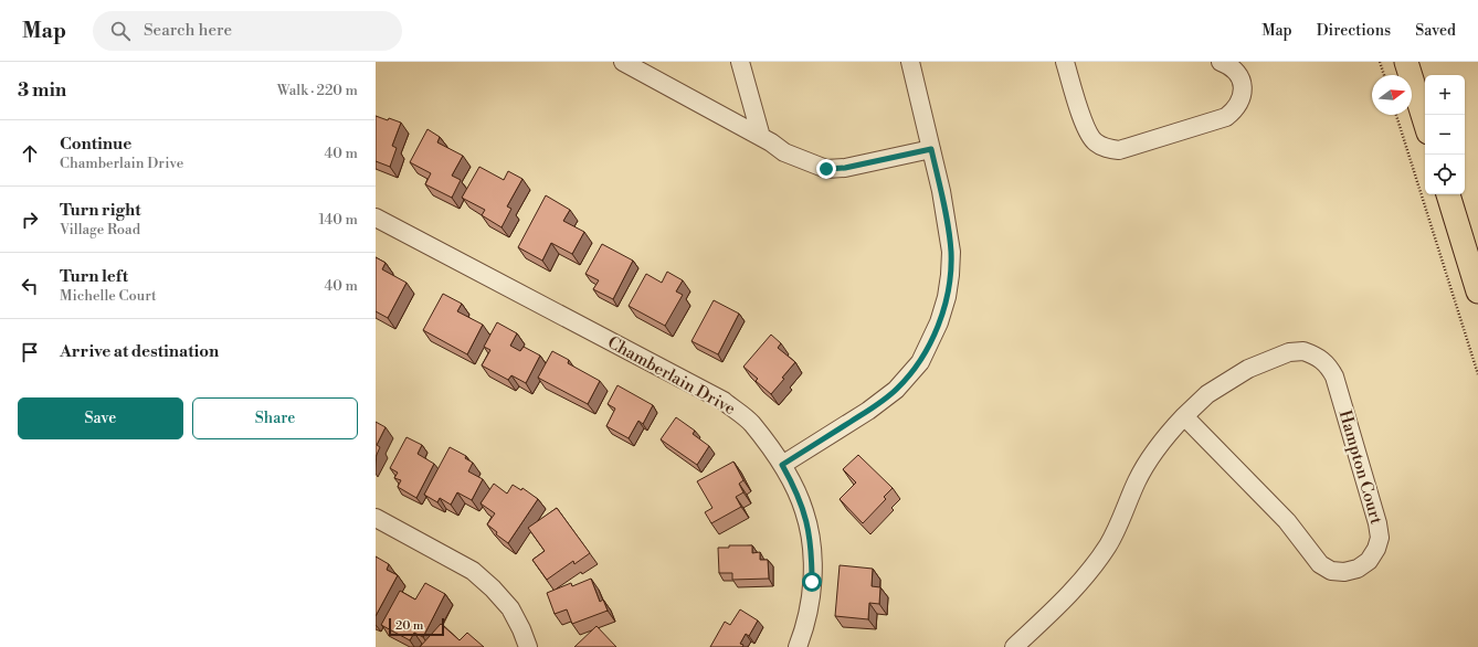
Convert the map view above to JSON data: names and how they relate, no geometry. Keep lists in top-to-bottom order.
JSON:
{
  "streets": {
    "street": ["Chamberlain Drive", "Hampton Court"]
  },
  "scale_bar": "20 m",
  "north": "right",
  "page": {
    "header": "Map",
    "search": "Search here",
    "nav": ["Map", "Directions", "Saved"],
    "heading": ["3 min", "Walk · 220 m"],
    "map_buttons": ["+", "−"],
    "list": [
      ["Continue", "Chamberlain Drive", "40 m"],
      ["Turn right", "Village Road", "140 m"],
      ["Turn left", "Michelle Court", "40 m"],
      "Arrive at destination"
    ],
    "buttons": ["Save", "Share"],
    "scale": "20 m"
  }
}
